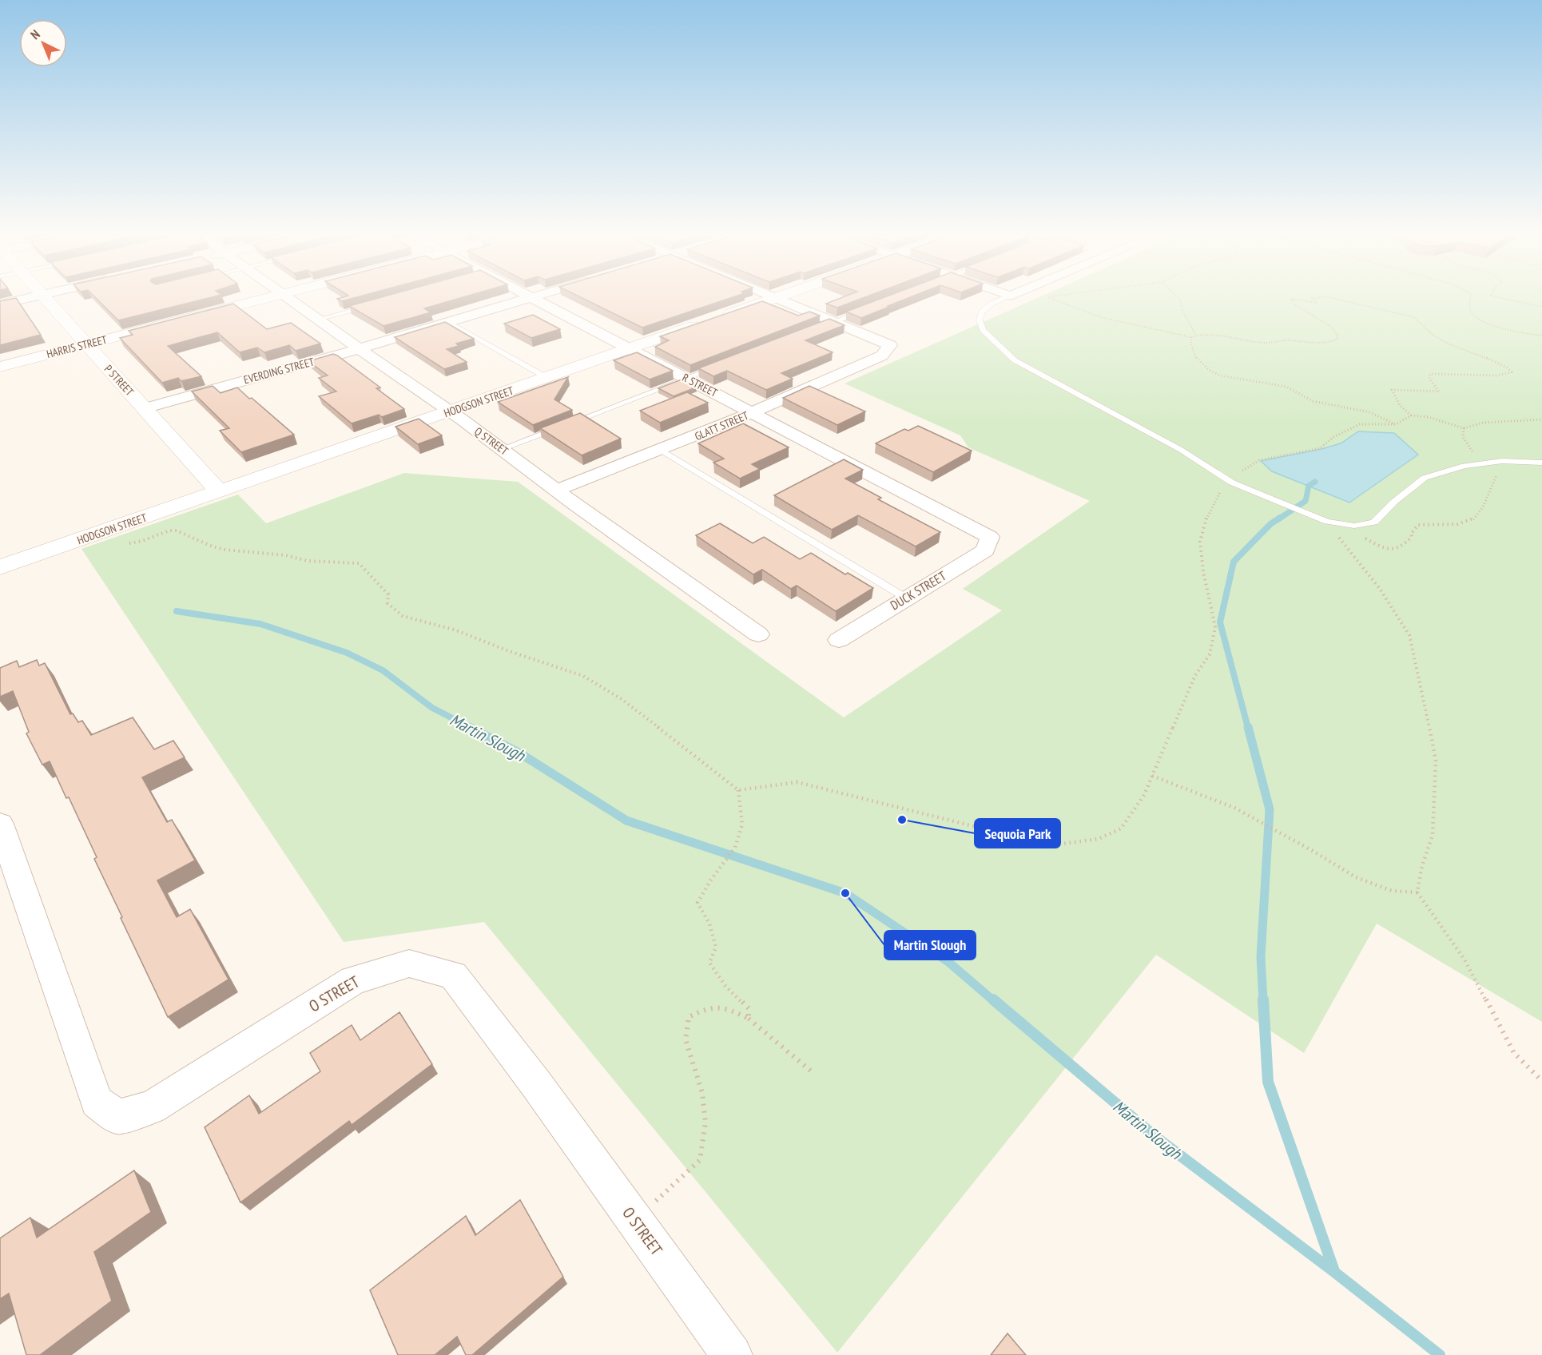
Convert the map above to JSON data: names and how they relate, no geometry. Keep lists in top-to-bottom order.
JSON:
{
  "streets": {
    "street": [
      "HARRIS STREET",
      "EVERDING STREET",
      "P STREET",
      "R STREET",
      "HODGSON STREET",
      "GLATT STREET",
      "Q STREET",
      "DUCK STREET",
      "O STREET"
    ]
  },
  "crossings": [
    ["HARRIS STREET", "P STREET"],
    ["EVERDING STREET", "P STREET"],
    ["EVERDING STREET", "R STREET"],
    ["EVERDING STREET", "Q STREET"],
    ["P STREET", "HODGSON STREET"],
    ["R STREET", "HODGSON STREET"],
    ["R STREET", "GLATT STREET"],
    ["R STREET", "DUCK STREET"],
    ["HODGSON STREET", "Q STREET"],
    ["GLATT STREET", "Q STREET"]
  ],
  "water": ["Martin Slough"],
  "places": ["Sequoia Park", "Martin Slough"],
  "north": "top left"
}
